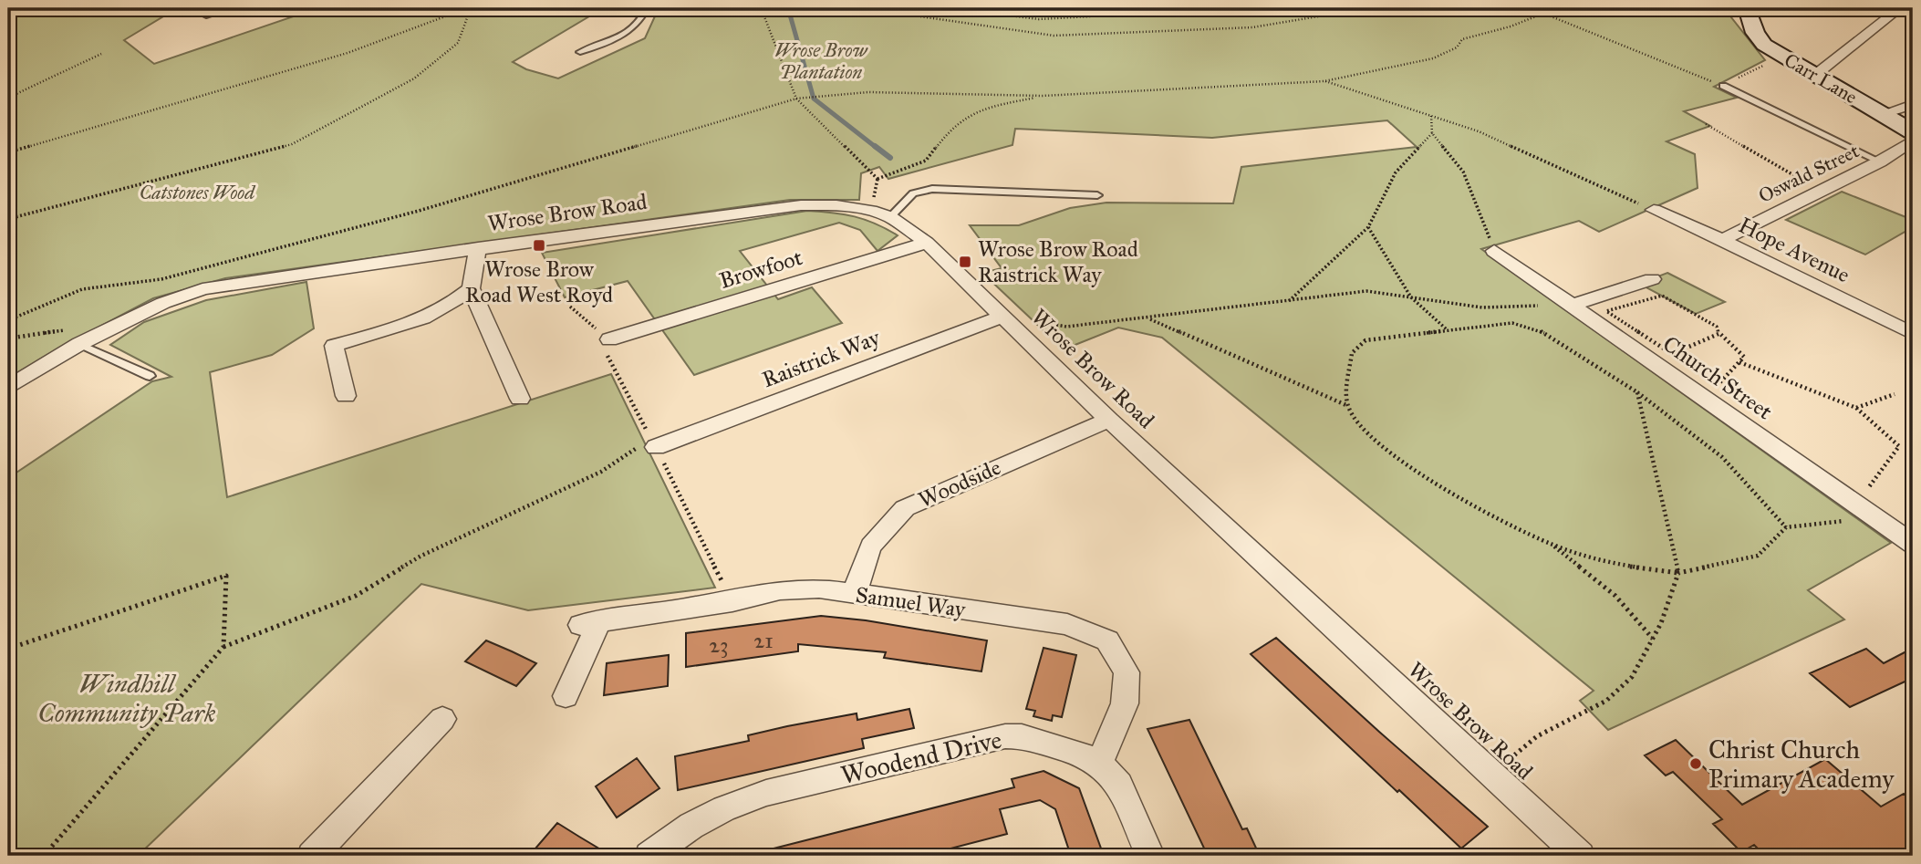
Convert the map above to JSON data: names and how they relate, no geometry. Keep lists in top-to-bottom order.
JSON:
{
  "streets": {
    "street": [
      "Carr Lane",
      "Oswald Street",
      "Wrose Brow Road",
      "Hope Avenue",
      "Browfoot",
      "Raistrick Way",
      "Church Street",
      "Woodside",
      "Samuel Way",
      "Woodend Drive"
    ]
  },
  "crossings": [
    ["Oswald Street", "Hope Avenue"],
    ["Wrose Brow Road", "Browfoot"],
    ["Wrose Brow Road", "Raistrick Way"],
    ["Wrose Brow Road", "Woodside"],
    ["Woodside", "Samuel Way"],
    ["Samuel Way", "Woodend Drive"]
  ],
  "parks": ["Wrose Brow Plantation", "Catstones Wood", "Windhill Community Park"],
  "places": {
    "transit": ["Wrose Brow Road West Royd", "Wrose Brow Road Raistrick Way"],
    "other": ["Christ Church Primary Academy"]
  },
  "house_numbers": ["21", "23"]
}
